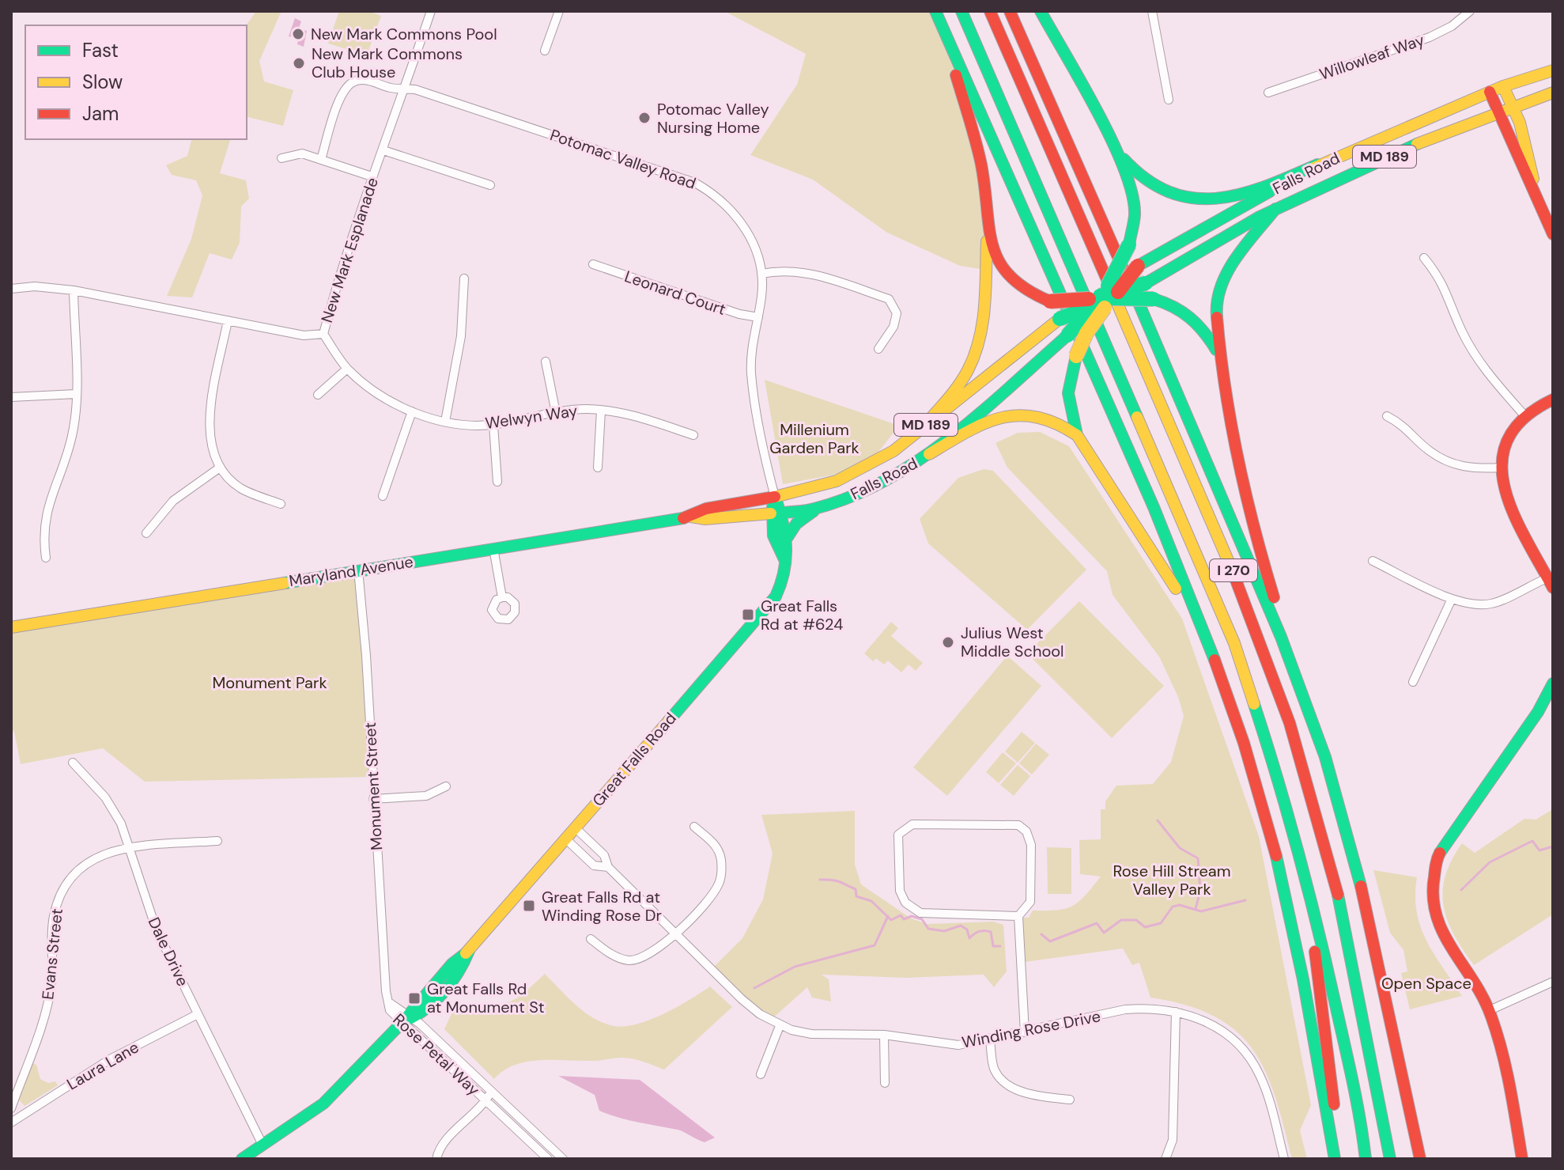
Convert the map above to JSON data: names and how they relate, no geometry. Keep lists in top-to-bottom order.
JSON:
{
  "streets": {
    "main road": [
      "MD 189",
      "Falls Road",
      "I 270",
      "Maryland Avenue",
      "Great Falls Road"
    ],
    "street": [
      "Willowleaf Way",
      "Potomac Valley Road",
      "New Mark Esplanade",
      "Leonard Court",
      "Welwyn Way",
      "Monument Street",
      "Dale Drive",
      "Evans Street",
      "Winding Rose Drive",
      "Rose Petal Way",
      "Laura Lane"
    ]
  },
  "crossings": [
    ["Potomac Valley Road", "Falls Road"],
    ["Potomac Valley Road", "New Mark Esplanade"],
    ["Potomac Valley Road", "Leonard Court"],
    ["Potomac Valley Road", "Maryland Avenue"],
    ["Potomac Valley Road", "Great Falls Road"],
    ["Falls Road", "Maryland Avenue"],
    ["Falls Road", "Great Falls Road"],
    ["New Mark Esplanade", "Welwyn Way"],
    ["Maryland Avenue", "Great Falls Road"],
    ["Maryland Avenue", "Monument Street"],
    ["Great Falls Road", "Dale Drive"],
    ["Great Falls Road", "Winding Rose Drive"],
    ["Great Falls Road", "Rose Petal Way"],
    ["Monument Street", "Rose Petal Way"],
    ["Dale Drive", "Evans Street"],
    ["Dale Drive", "Laura Lane"]
  ],
  "parks": [
    "Millenium Garden Park",
    "Monument Park",
    "Rose Hill Stream Valley Park",
    "Open Space"
  ],
  "places": {
    "other": [
      "New Mark Commons Pool",
      "New Mark Commons Club House",
      "Potomac Valley Nursing Home",
      "Julius West Middle School"
    ],
    "transit": ["Great Falls Rd at #624", "Great Falls Rd at Winding Rose Dr", "Great Falls Rd at Monument St"]
  },
  "legend": ["Fast", "Slow", "Jam"]
}
